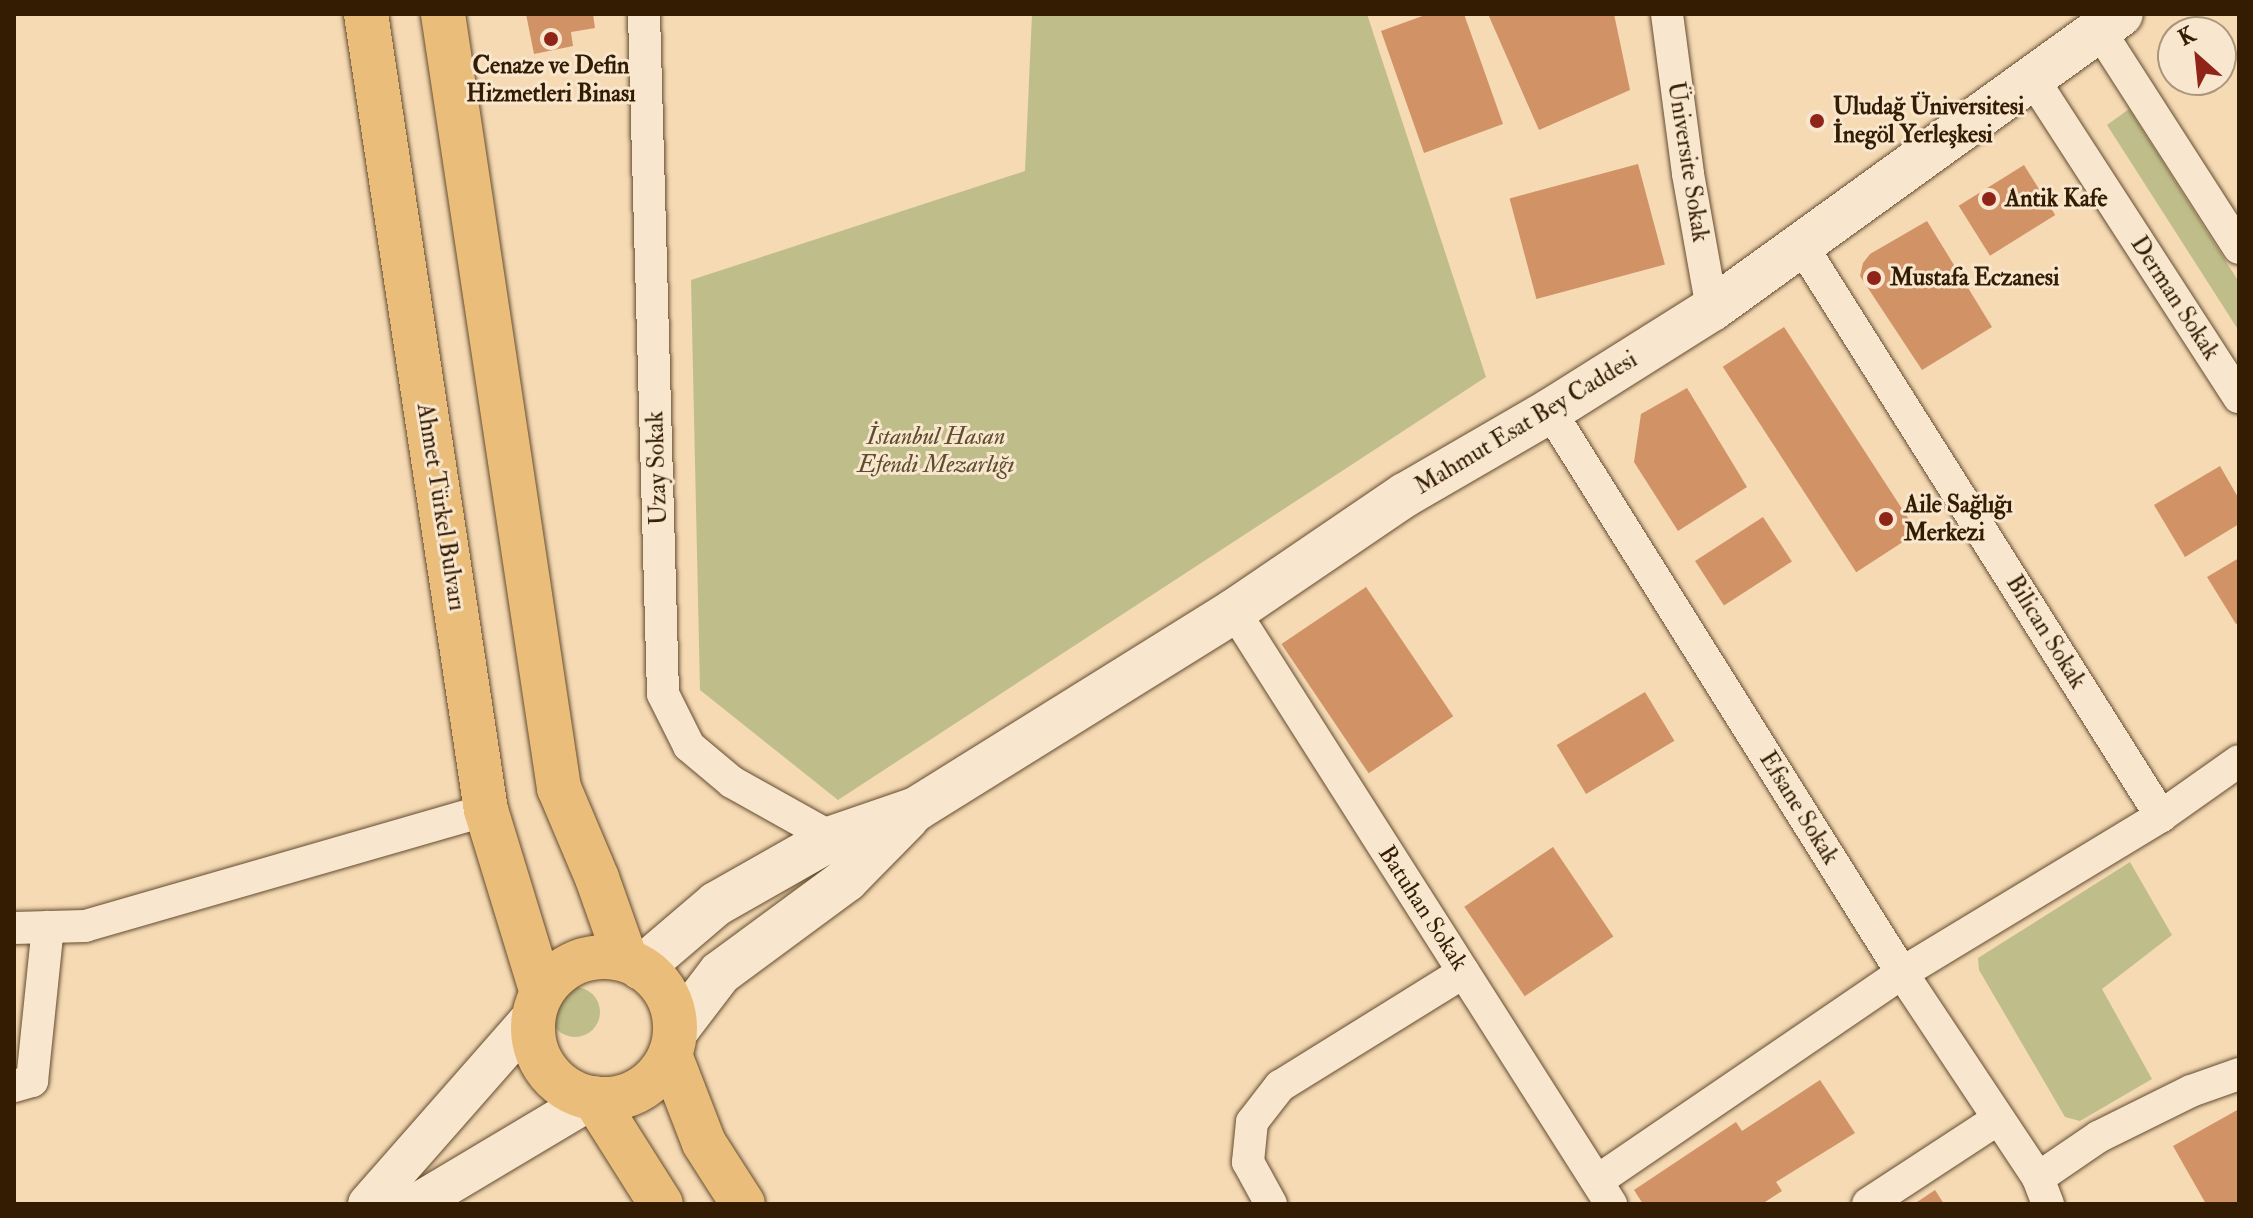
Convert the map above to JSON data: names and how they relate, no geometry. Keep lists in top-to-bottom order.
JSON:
{
  "streets": {
    "main road": ["Mahmut Esat Bey Caddesi", "Ahmet Türkel Bulvarı"],
    "street": [
      "Üniversite Sokak",
      "Derman Sokak",
      "Uzay Sokak",
      "Bilican Sokak",
      "Efsane Sokak",
      "Batuhan Sokak"
    ]
  },
  "crossings": [
    ["Üniversite Sokak", "Mahmut Esat Bey Caddesi"],
    ["Derman Sokak", "Mahmut Esat Bey Caddesi"],
    ["Mahmut Esat Bey Caddesi", "Bilican Sokak"],
    ["Mahmut Esat Bey Caddesi", "Efsane Sokak"],
    ["Mahmut Esat Bey Caddesi", "Batuhan Sokak"]
  ],
  "parks": ["İstanbul Hasan Efendi Mezarlığı"],
  "places": [
    "Cenaze ve Defin Hizmetleri Binası",
    "Uludağ Üniversitesi İnegöl Yerleşkesi",
    "Antik Kafe",
    "Mustafa Eczanesi",
    "Aile Sağlığı Merkezi"
  ],
  "north": "top left"
}
